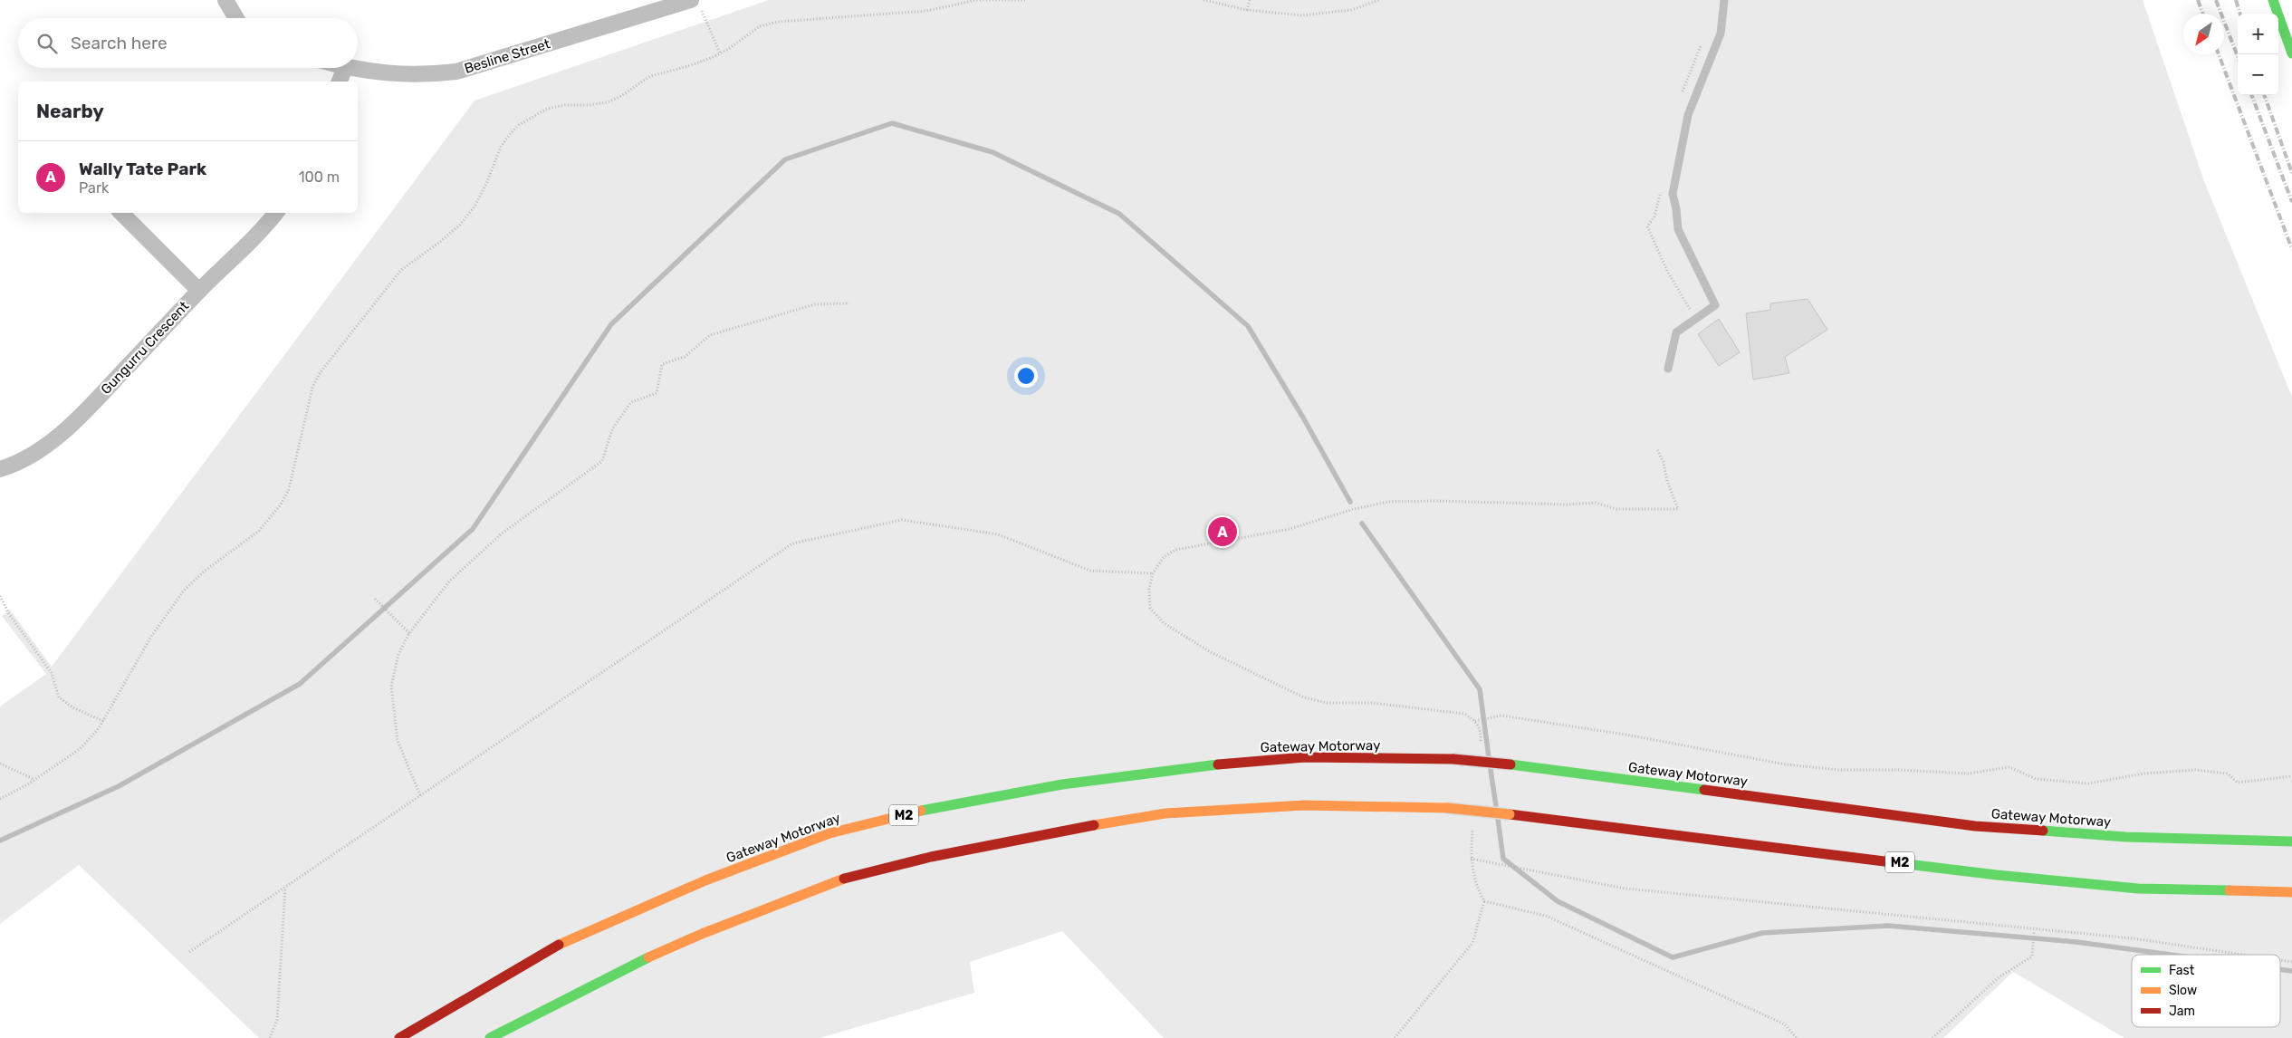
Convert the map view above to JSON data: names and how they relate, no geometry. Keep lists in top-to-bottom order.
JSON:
{
  "streets": {
    "main road": ["Gateway Motorway", "M2"],
    "street": ["Besline Street", "Gungurru Crescent"]
  },
  "legend": ["Fast", "Slow", "Jam"],
  "north": "bottom left",
  "page": {
    "map_buttons": ["+", "−"],
    "search": "Search here",
    "heading": "Nearby",
    "list": [
      {
        "mark": "A",
        "name": "Wally Tate Park",
        "note": "Park",
        "value": "100 m"
      }
    ],
    "pins": "A"
  }
}
